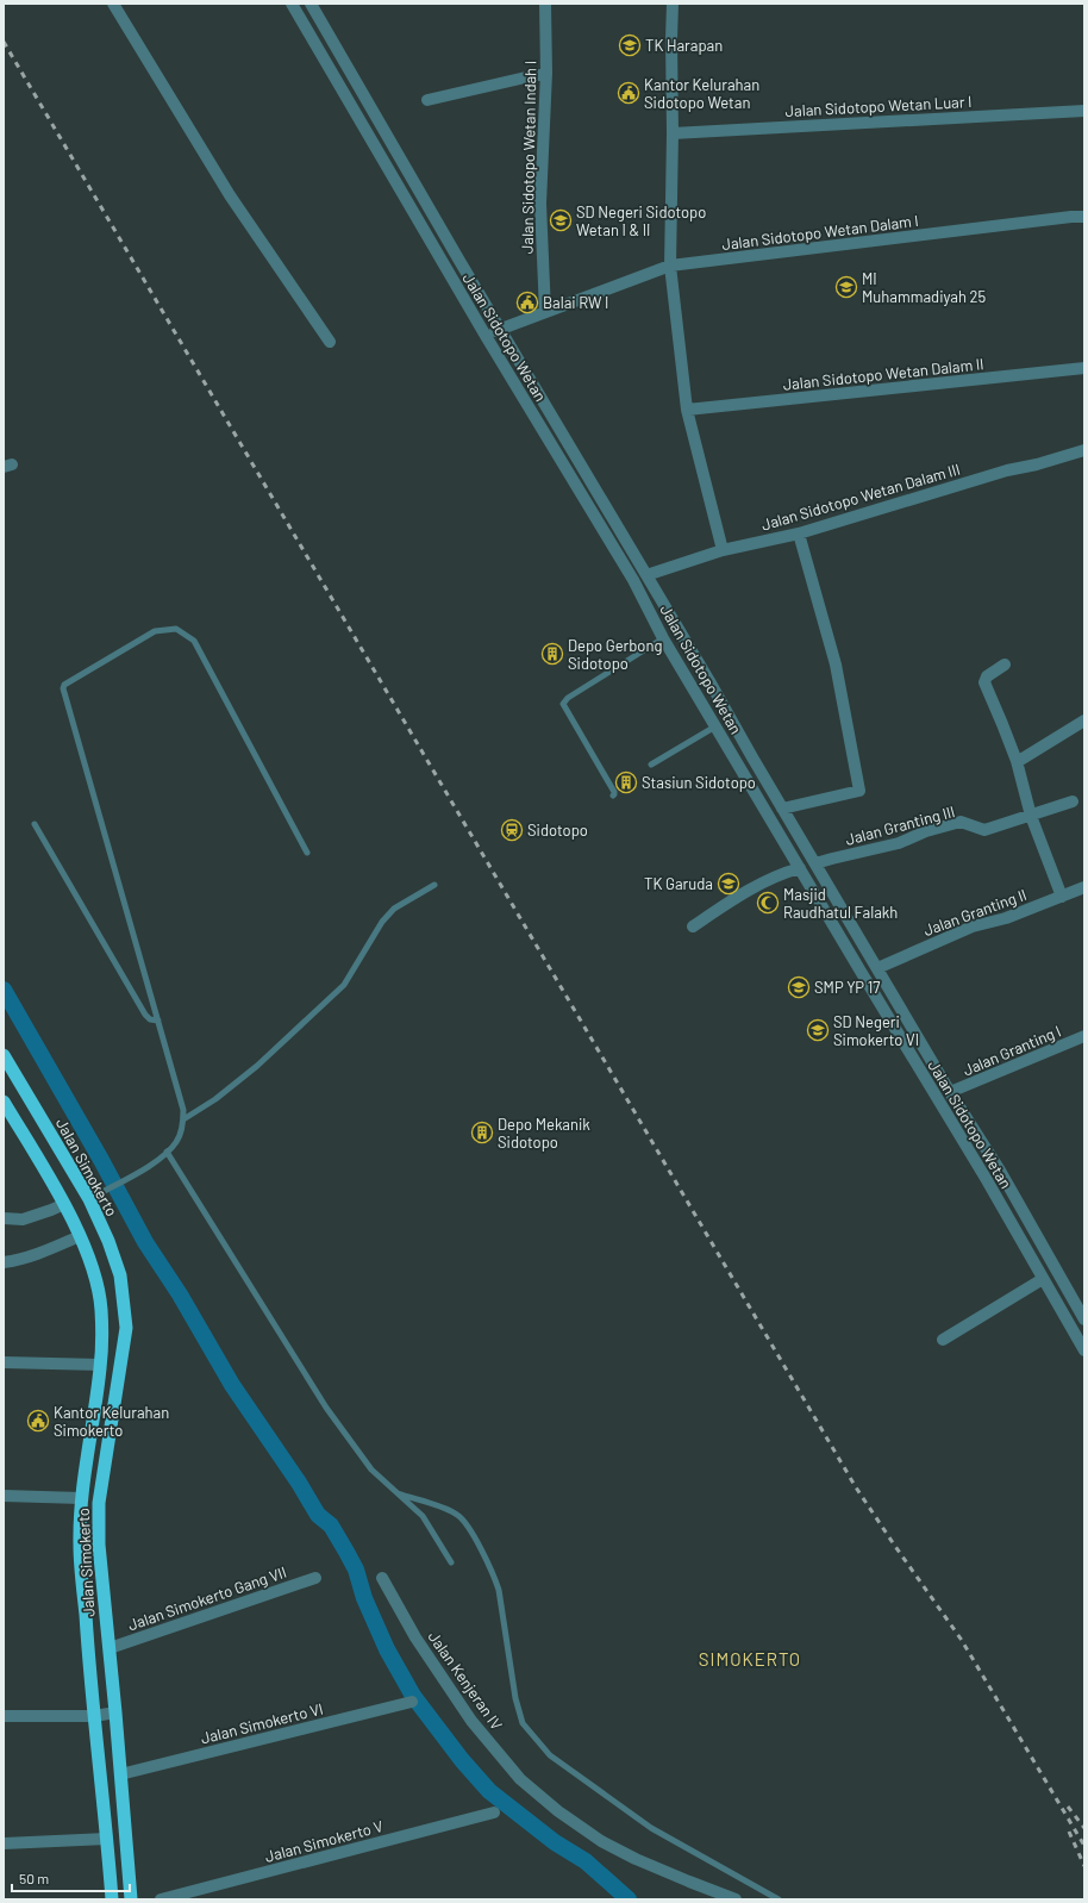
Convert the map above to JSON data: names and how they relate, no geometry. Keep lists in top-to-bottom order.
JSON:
{
  "streets": {
    "highway": ["Jalan Simokerto"],
    "street": [
      "Jalan Sidotopo Wetan Luar I",
      "Jalan Sidotopo Wetan Indah I",
      "Jalan Sidotopo Wetan Dalam I",
      "Jalan Sidotopo Wetan",
      "Jalan Sidotopo Wetan Dalam II",
      "Jalan Sidotopo Wetan Dalam III",
      "Jalan Granting III",
      "Jalan Granting II",
      "Jalan Granting I",
      "Jalan Simokerto Gang VII",
      "Jalan Kenjeran IV",
      "Jalan Simokerto VI",
      "Jalan Simokerto V"
    ]
  },
  "crossings": [
    ["Jalan Sidotopo Wetan Indah I", "Jalan Sidotopo Wetan Dalam I"],
    ["Jalan Sidotopo Wetan Dalam I", "Jalan Sidotopo Wetan"],
    ["Jalan Sidotopo Wetan", "Jalan Sidotopo Wetan Dalam III"],
    ["Jalan Sidotopo Wetan", "Jalan Granting III"],
    ["Jalan Sidotopo Wetan", "Jalan Granting II"],
    ["Jalan Sidotopo Wetan", "Jalan Granting I"],
    ["Jalan Simokerto", "Jalan Simokerto Gang VII"],
    ["Jalan Simokerto", "Jalan Simokerto VI"]
  ],
  "districts": ["SIMOKERTO"],
  "places": {
    "school or university": [
      "TK Harapan",
      "SD Negeri Sidotopo Wetan I & II",
      "MI Muhammadiyah 25",
      "TK Garuda",
      "SMP YP 17",
      "SD Negeri Simokerto VI"
    ],
    "public building": ["Kantor Kelurahan Sidotopo Wetan", "Balai RW I", "Kantor Kelurahan Simokerto"],
    "building": ["Depo Gerbong Sidotopo", "Stasiun Sidotopo", "Depo Mekanik Sidotopo"],
    "station": ["Sidotopo"],
    "mosque": ["Masjid Raudhatul Falakh"]
  },
  "scale_bar": "50 m"
}
